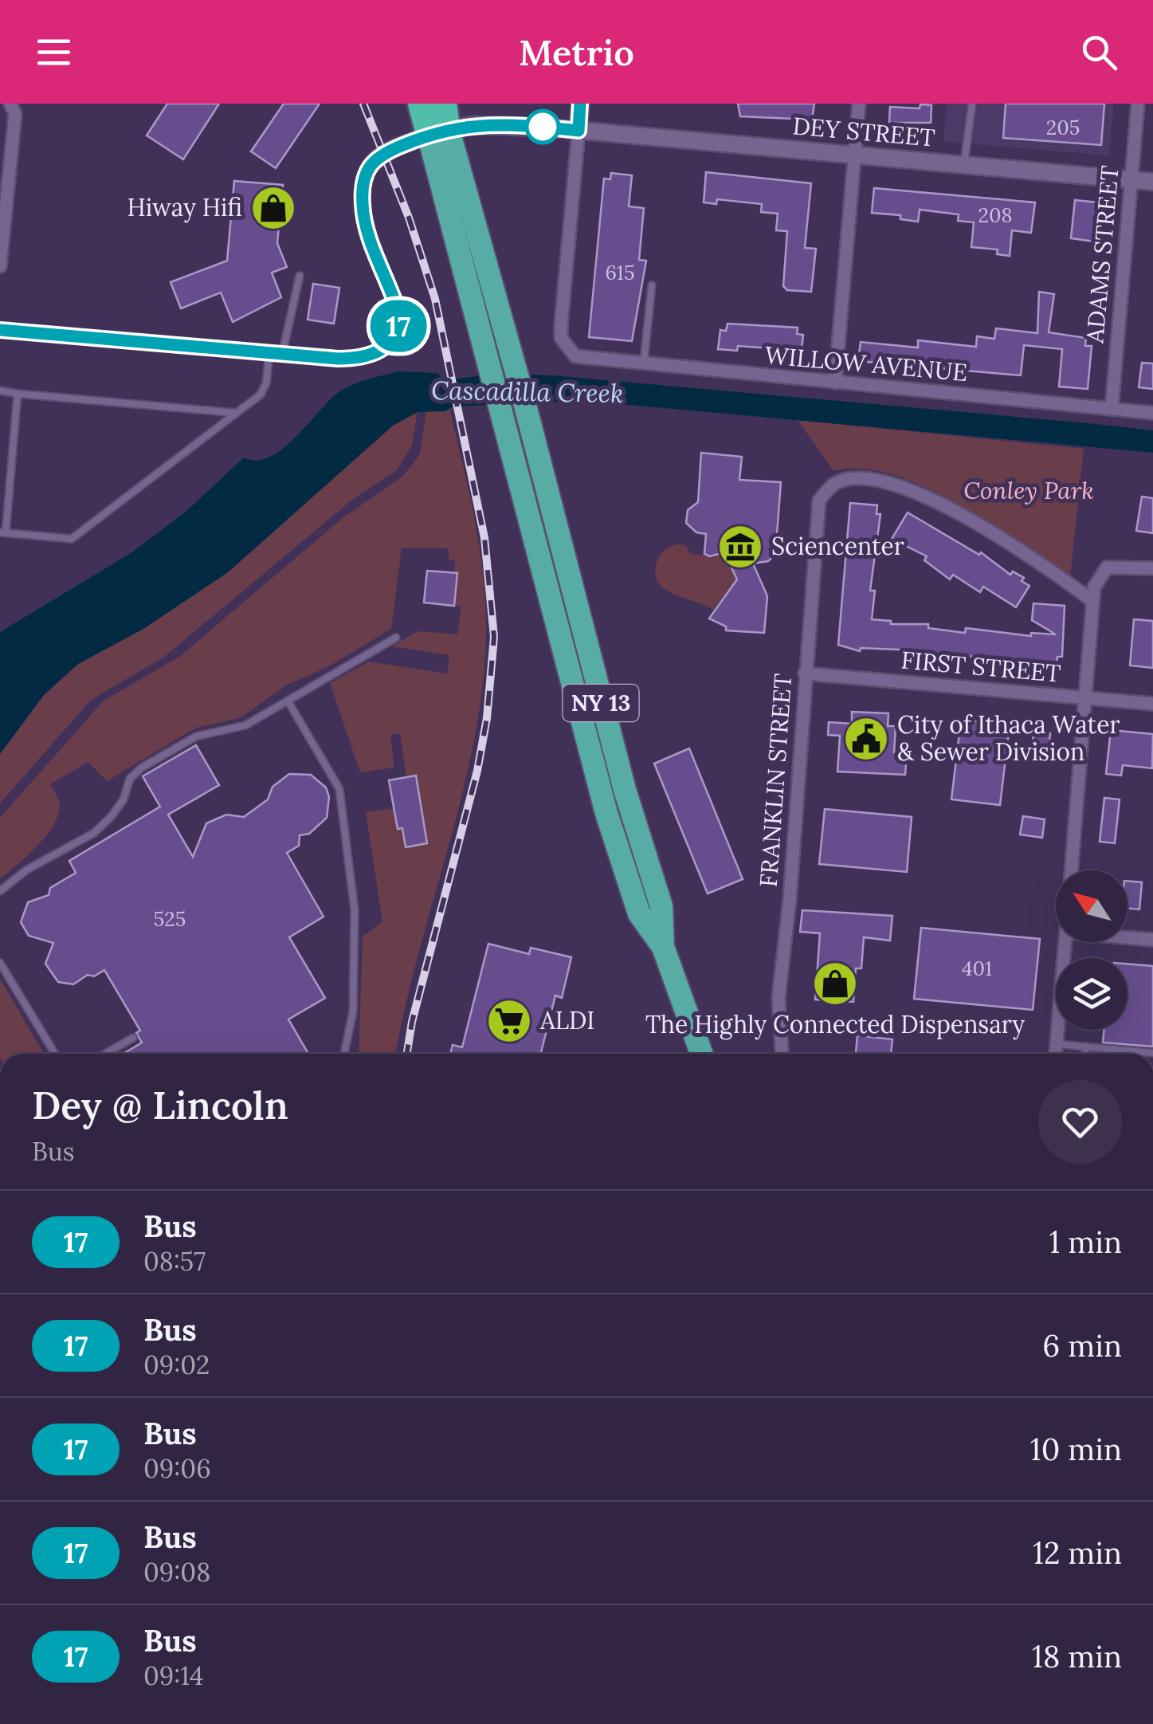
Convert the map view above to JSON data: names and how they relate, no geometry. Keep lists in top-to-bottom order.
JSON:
{
  "streets": {
    "highway": ["NY 13"],
    "street": [
      "DEY STREET",
      "ADAMS STREET",
      "WILLOW AVENUE",
      "FIRST STREET",
      "FRANKLIN STREET"
    ]
  },
  "crossings": [
    ["DEY STREET", "ADAMS STREET"],
    ["DEY STREET", "WILLOW AVENUE"],
    ["DEY STREET", "NY 13"],
    ["ADAMS STREET", "WILLOW AVENUE"],
    ["FIRST STREET", "FRANKLIN STREET"]
  ],
  "water": ["Cascadilla Creek"],
  "parks": ["Conley Park"],
  "places": {
    "shop": ["Hiway Hifi", "The Highly Connected Dispensary"],
    "museum": ["Sciencenter"],
    "public building": ["City of Ithaca Water & Sewer Division"],
    "supermarket": ["ALDI"]
  },
  "lines": ["bus line 17"],
  "house_numbers": [
    "205",
    "208",
    "615",
    "525",
    "401"
  ],
  "north": "top left",
  "page": {
    "header": "Metrio",
    "on_map": "17",
    "heading": ["Dey @ Lincoln", "Bus"],
    "list": [
      {
        "mark": "17",
        "name": "Bus",
        "note": "08:57",
        "value": "1 min"
      },
      {
        "mark": "17",
        "name": "Bus",
        "note": "09:02",
        "value": "6 min"
      },
      {
        "mark": "17",
        "name": "Bus",
        "note": "09:06",
        "value": "10 min"
      },
      {
        "mark": "17",
        "name": "Bus",
        "note": "09:08",
        "value": "12 min"
      },
      {
        "mark": "17",
        "name": "Bus",
        "note": "09:14",
        "value": "18 min"
      }
    ]
  }
}
